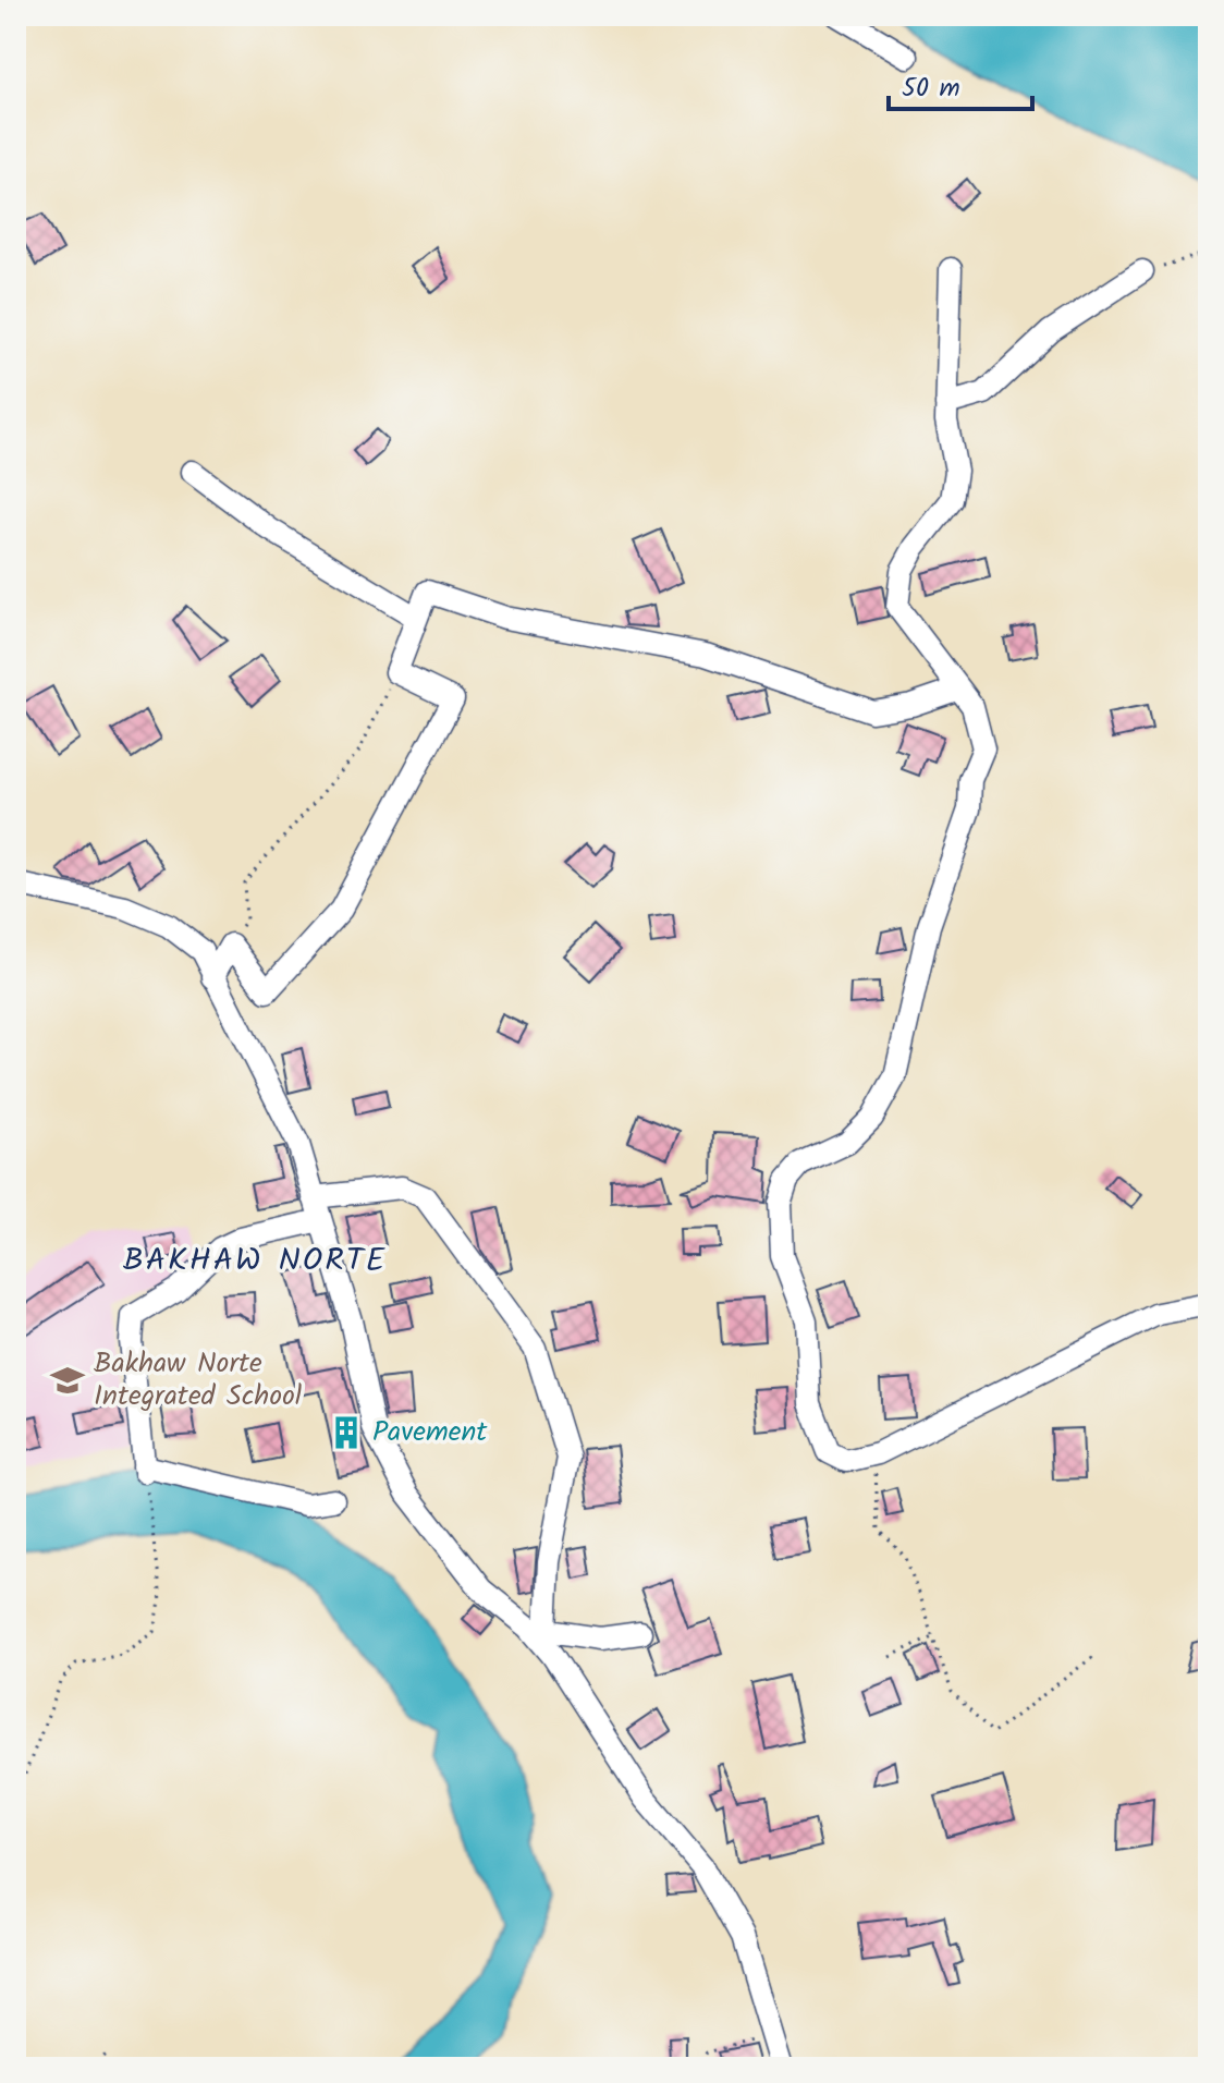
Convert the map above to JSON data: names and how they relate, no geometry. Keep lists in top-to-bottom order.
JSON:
{
  "districts": ["BAKHAW NORTE"],
  "places": {
    "school or university": ["Bakhaw Norte Integrated School"],
    "building": ["Pavement"]
  },
  "scale_bar": "50 m"
}
